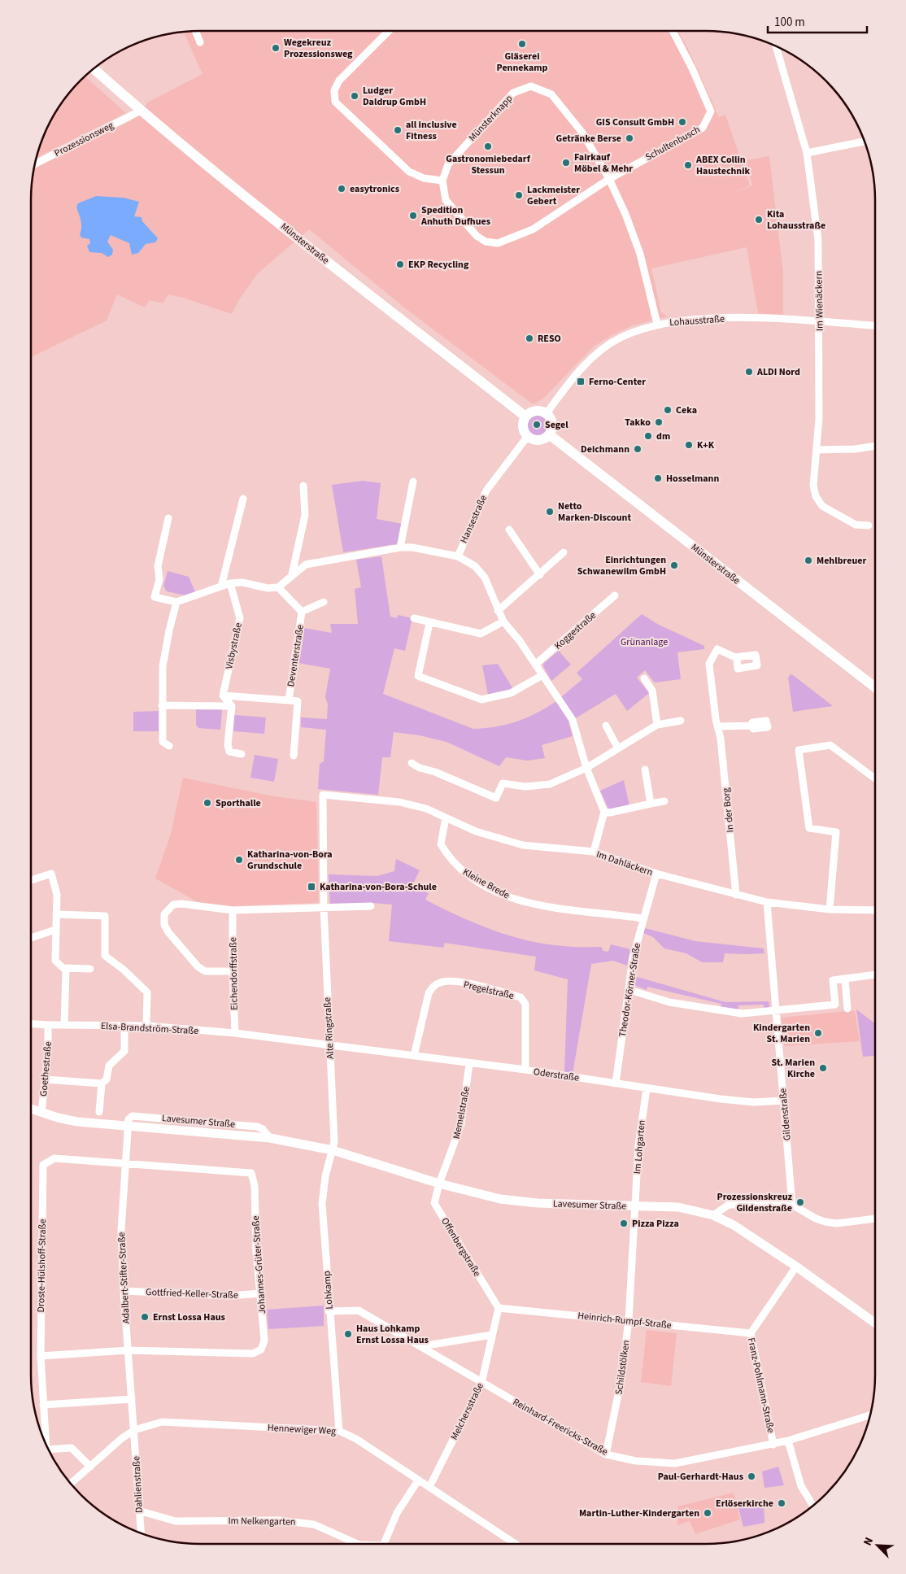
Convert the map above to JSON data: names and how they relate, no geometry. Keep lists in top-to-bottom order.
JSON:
{
  "streets": {
    "main road": ["Münsterstraße"],
    "street": [
      "Münsterknapp",
      "Prozessionsweg",
      "Schultenbusch",
      "Im Wienäckern",
      "Lohausstraße",
      "Hansestraße",
      "Koggestraße",
      "Visbystraße",
      "Deventerstraße",
      "In der Borg",
      "Im Dahläckern",
      "Kleine Brede",
      "Eichendorffstraße",
      "Pregelstraße",
      "Theodor-Körner-Straße",
      "Elsa-Brandström-Straße",
      "Alte Ringstraße",
      "Goethestraße",
      "Oderstraße",
      "Memelstraße",
      "Gildenstraße",
      "Lavesumer Straße",
      "Im Lohgarten",
      "Offenbergstraße",
      "Johannes-Grüter-Straße",
      "Droste-Hülshoff-Straße",
      "Adalbert-Stifter-Straße",
      "Lohkamp",
      "Gottfried-Keller-Straße",
      "Heinrich-Rumpf-Straße",
      "Schildstölken",
      "Franz-Pohlmann-Straße",
      "Melchersstraße",
      "Reinhard-Freericks-Straße",
      "Hennewiger Weg",
      "Dahlienstraße",
      "Im Nelkengarten"
    ]
  },
  "crossings": [
    ["Münsterknapp", "Schultenbusch"],
    ["Münsterknapp", "Lohausstraße"],
    ["Prozessionsweg", "Münsterstraße"],
    ["Münsterstraße", "Lohausstraße"],
    ["Münsterstraße", "Hansestraße"],
    ["Im Wienäckern", "Lohausstraße"],
    ["Lohausstraße", "Hansestraße"],
    ["Hansestraße", "Deventerstraße"],
    ["Visbystraße", "Deventerstraße"],
    ["In der Borg", "Im Dahläckern"],
    ["Im Dahläckern", "Kleine Brede"],
    ["Im Dahläckern", "Theodor-Körner-Straße"],
    ["Im Dahläckern", "Alte Ringstraße"],
    ["Im Dahläckern", "Gildenstraße"],
    ["Kleine Brede", "Theodor-Körner-Straße"],
    ["Eichendorffstraße", "Elsa-Brandström-Straße"],
    ["Pregelstraße", "Oderstraße"],
    ["Theodor-Körner-Straße", "Oderstraße"],
    ["Alte Ringstraße", "Oderstraße"],
    ["Alte Ringstraße", "Lavesumer Straße"],
    ["Alte Ringstraße", "Lohkamp"],
    ["Goethestraße", "Lavesumer Straße"],
    ["Oderstraße", "Memelstraße"],
    ["Oderstraße", "Gildenstraße"],
    ["Oderstraße", "Im Lohgarten"],
    ["Memelstraße", "Lavesumer Straße"],
    ["Memelstraße", "Offenbergstraße"],
    ["Lavesumer Straße", "Im Lohgarten"],
    ["Lavesumer Straße", "Offenbergstraße"],
    ["Lavesumer Straße", "Adalbert-Stifter-Straße"],
    ["Lavesumer Straße", "Lohkamp"],
    ["Lavesumer Straße", "Schildstölken"],
    ["Lavesumer Straße", "Franz-Pohlmann-Straße"],
    ["Im Lohgarten", "Schildstölken"],
    ["Offenbergstraße", "Heinrich-Rumpf-Straße"],
    ["Offenbergstraße", "Melchersstraße"],
    ["Johannes-Grüter-Straße", "Droste-Hülshoff-Straße"],
    ["Johannes-Grüter-Straße", "Adalbert-Stifter-Straße"],
    ["Johannes-Grüter-Straße", "Gottfried-Keller-Straße"],
    ["Droste-Hülshoff-Straße", "Adalbert-Stifter-Straße"],
    ["Adalbert-Stifter-Straße", "Gottfried-Keller-Straße"],
    ["Adalbert-Stifter-Straße", "Hennewiger Weg"],
    ["Adalbert-Stifter-Straße", "Dahlienstraße"],
    ["Lohkamp", "Reinhard-Freericks-Straße"],
    ["Lohkamp", "Hennewiger Weg"],
    ["Heinrich-Rumpf-Straße", "Schildstölken"],
    ["Heinrich-Rumpf-Straße", "Franz-Pohlmann-Straße"],
    ["Heinrich-Rumpf-Straße", "Melchersstraße"],
    ["Schildstölken", "Reinhard-Freericks-Straße"],
    ["Franz-Pohlmann-Straße", "Reinhard-Freericks-Straße"],
    ["Melchersstraße", "Reinhard-Freericks-Straße"],
    ["Melchersstraße", "Hennewiger Weg"],
    ["Hennewiger Weg", "Dahlienstraße"],
    ["Dahlienstraße", "Im Nelkengarten"]
  ],
  "parks": ["Grünanlage"],
  "places": {
    "other": [
      "Gläserei Pennekamp",
      "Wegekreuz Prozessionsweg",
      "Ludger Daldrup GmbH",
      "GIS Consult GmbH",
      "all inclusive Fitness",
      "Getränke Berse",
      "Gastronomiebedarf Stessun",
      "Fairkauf Möbel & Mehr",
      "ABEX Collin Haustechnik",
      "easytronics",
      "Lackmeister Gebert",
      "Spedition Anhuth Dufhues",
      "Kita Lohausstraße",
      "EKP Recycling",
      "RESO",
      "ALDI Nord",
      "Ceka",
      "Takko",
      "Segel",
      "dm",
      "K+K",
      "Deichmann",
      "Hosselmann",
      "Netto Marken-Discount",
      "Mehlbreuer",
      "Einrichtungen Schwanewilm GmbH",
      "Sporthalle",
      "Katharina-von-Bora Grundschule",
      "Kindergarten St. Marien",
      "St. Marien Kirche",
      "Prozessionskreuz Gildenstraße",
      "Pizza Pizza",
      "Ernst Lossa Haus",
      "Haus Lohkamp Ernst Lossa Haus",
      "Paul-Gerhardt-Haus",
      "Erlöserkirche",
      "Martin-Luther-Kindergarten"
    ],
    "transit": ["Ferno-Center", "Katharina-von-Bora-Schule"]
  },
  "scale_bar": "100 m",
  "north": "top left"
}
